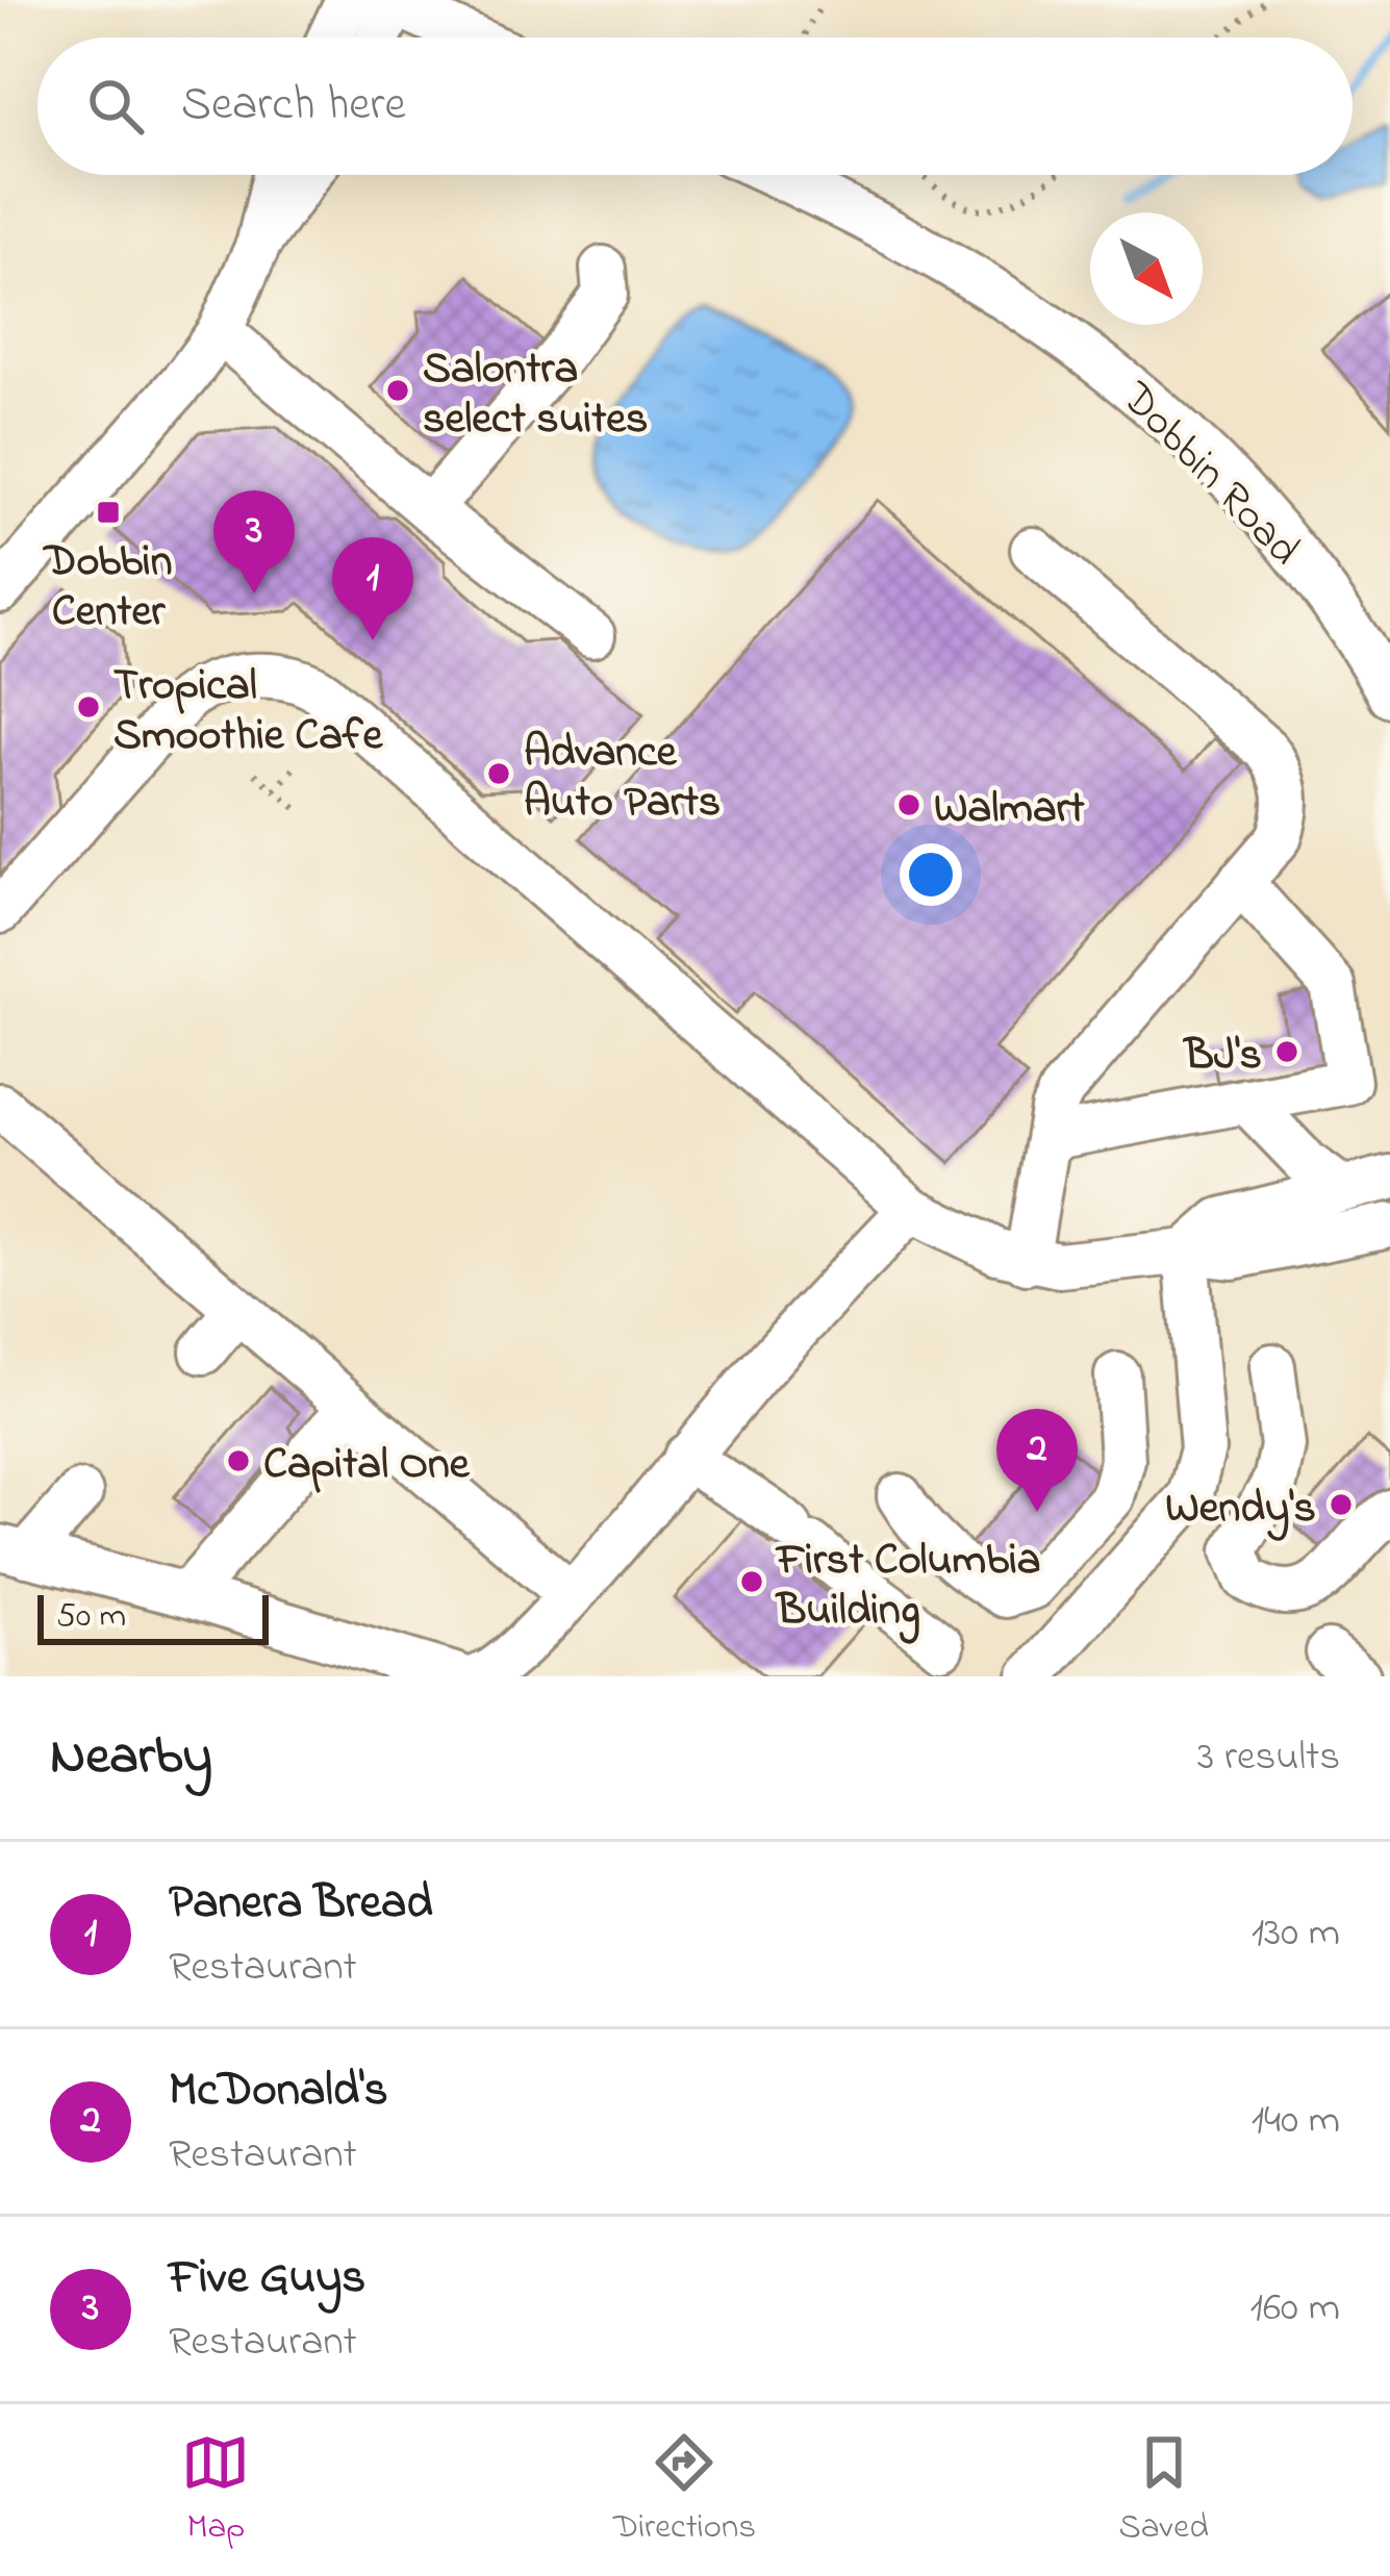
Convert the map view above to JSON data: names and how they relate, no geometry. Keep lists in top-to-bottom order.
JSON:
{
  "streets": {
    "street": ["Dobbin Road"]
  },
  "places": {
    "other": [
      "Salontra select suites",
      "Tropical Smoothie Cafe",
      "Advance Auto Parts",
      "Walmart",
      "BJ's",
      "Capital One",
      "Wendy's",
      "First Columbia Building"
    ],
    "transit": ["Dobbin Center"]
  },
  "scale_bar": "50 m",
  "north": "bottom right",
  "page": {
    "search": "Search here",
    "pins": ["3", "1", "2"],
    "scale": "50 m",
    "heading": ["Nearby", "3 results"],
    "list": [
      {
        "mark": "1",
        "name": "Panera Bread",
        "note": "Restaurant",
        "value": "130 m"
      },
      {
        "mark": "2",
        "name": "McDonald's",
        "note": "Restaurant",
        "value": "140 m"
      },
      {
        "mark": "3",
        "name": "Five Guys",
        "note": "Restaurant",
        "value": "160 m"
      }
    ],
    "nav": ["Map", "Directions", "Saved"]
  }
}
